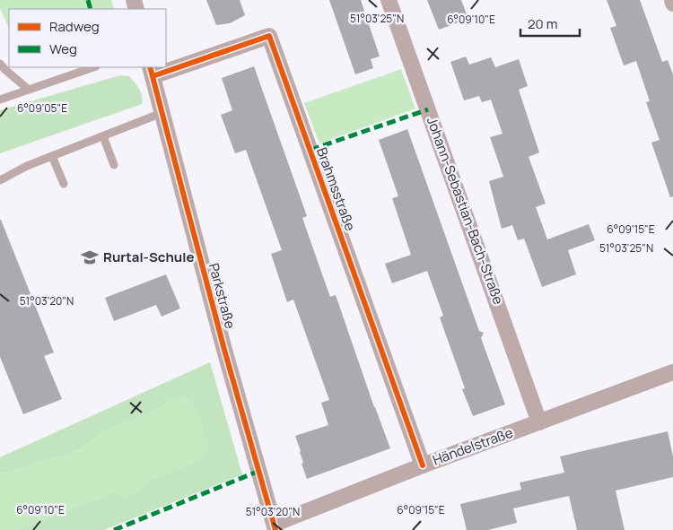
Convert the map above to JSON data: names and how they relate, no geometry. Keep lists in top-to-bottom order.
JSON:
{
  "streets": {
    "street": [
      "Brahmsstraße",
      "Johann-Sebastian-Bach-Straße",
      "Parkstraße",
      "Händelstraße"
    ]
  },
  "crossings": [
    ["Brahmsstraße", "Parkstraße"],
    ["Brahmsstraße", "Händelstraße"],
    ["Johann-Sebastian-Bach-Straße", "Händelstraße"],
    ["Parkstraße", "Händelstraße"]
  ],
  "places": {
    "school or university": ["Rurtal-Schule"]
  },
  "legend": ["Radweg", "Weg"],
  "scale_bar": "20 m",
  "coordinates": [
    "51°03'25\"N",
    "6°09'10\"E",
    "6°09'05\"E",
    "6°09'15\"E",
    "51°03'20\"N"
  ]
}
